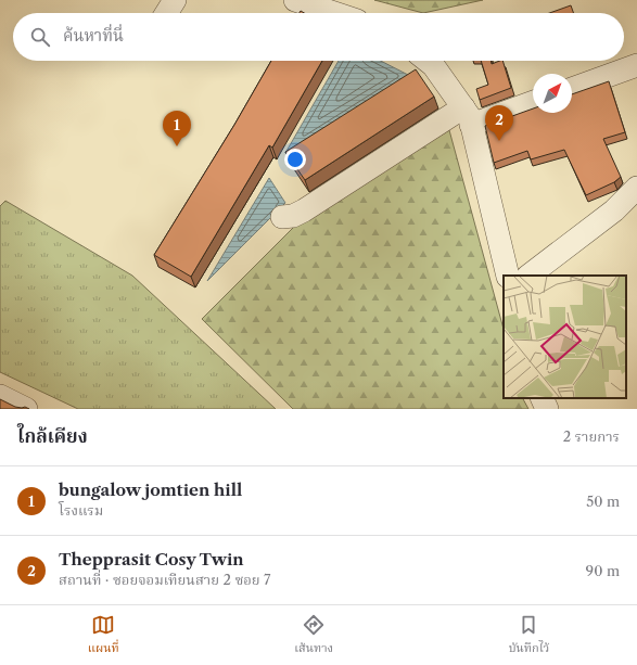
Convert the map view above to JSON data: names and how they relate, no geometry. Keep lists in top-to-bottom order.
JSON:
{
  "north": "top right",
  "page": {
    "search": "ค้นหาที่นี่",
    "pins": ["2", "1"],
    "heading": ["ใกล้เคียง", "2 รายการ"],
    "list": [
      {
        "mark": "1",
        "name": "bungalow jomtien hill",
        "note": "โรงแรม",
        "value": "50 m"
      },
      {
        "mark": "2",
        "name": "Thepprasit Cosy Twin",
        "note": "สถานที่ · ซอยจอมเทียนสาย 2 ซอย 7",
        "value": "90 m"
      }
    ],
    "nav": ["แผนที่", "เส้นทาง", "บันทึกไว้"]
  }
}
